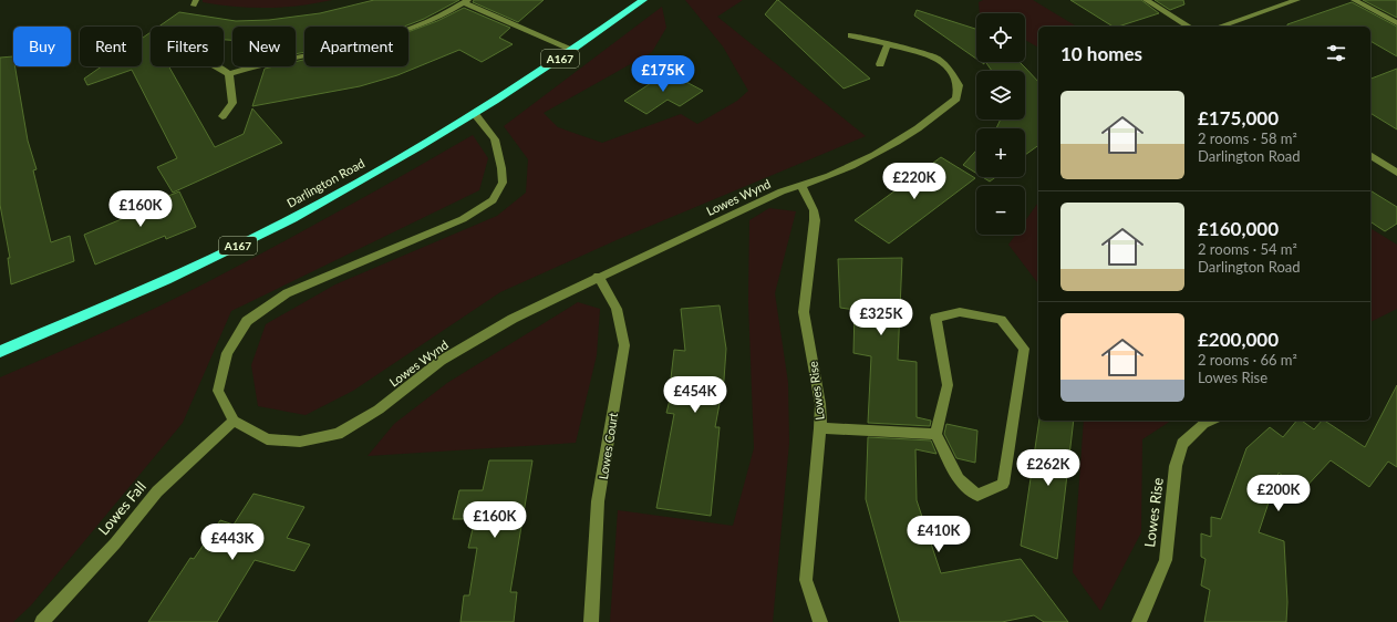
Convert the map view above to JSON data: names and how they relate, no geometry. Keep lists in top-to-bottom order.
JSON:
{
  "streets": {
    "highway": ["A167", "Darlington Road"],
    "street": [
      "Lowes Wynd",
      "Lowes Rise",
      "Lowes Court",
      "Lowes Fall"
    ]
  },
  "crossings": [
    ["Lowes Wynd", "Lowes Rise"],
    ["Lowes Wynd", "Lowes Court"],
    ["Lowes Wynd", "Lowes Fall"]
  ],
  "page": {
    "map_buttons": ["+", "−"],
    "chip": [
      "Buy",
      "Rent",
      "Filters",
      "New",
      "Apartment"
    ],
    "heading": "10 homes",
    "price": [
      "£175K",
      "£220K",
      "£160K",
      "£325K",
      "£454K",
      "£262K",
      "£200K",
      "£160K",
      "£410K",
      "£443K"
    ],
    "list": [
      {
        "name": "£175,000",
        "note": "2 rooms · 58 m² · Darlington Road"
      },
      {
        "name": "£160,000",
        "note": "2 rooms · 54 m² · Darlington Road"
      },
      {
        "name": "£200,000",
        "note": "2 rooms · 66 m² · Lowes Rise"
      }
    ]
  }
}
